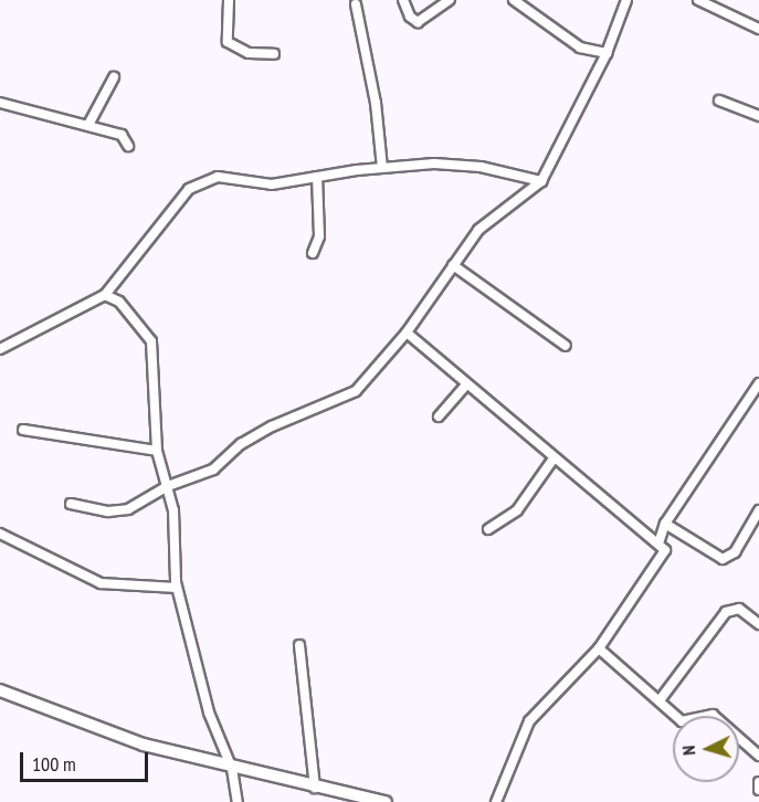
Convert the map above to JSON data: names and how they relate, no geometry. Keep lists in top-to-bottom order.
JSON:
{
  "scale_bar": "100 m",
  "north": "left"
}
